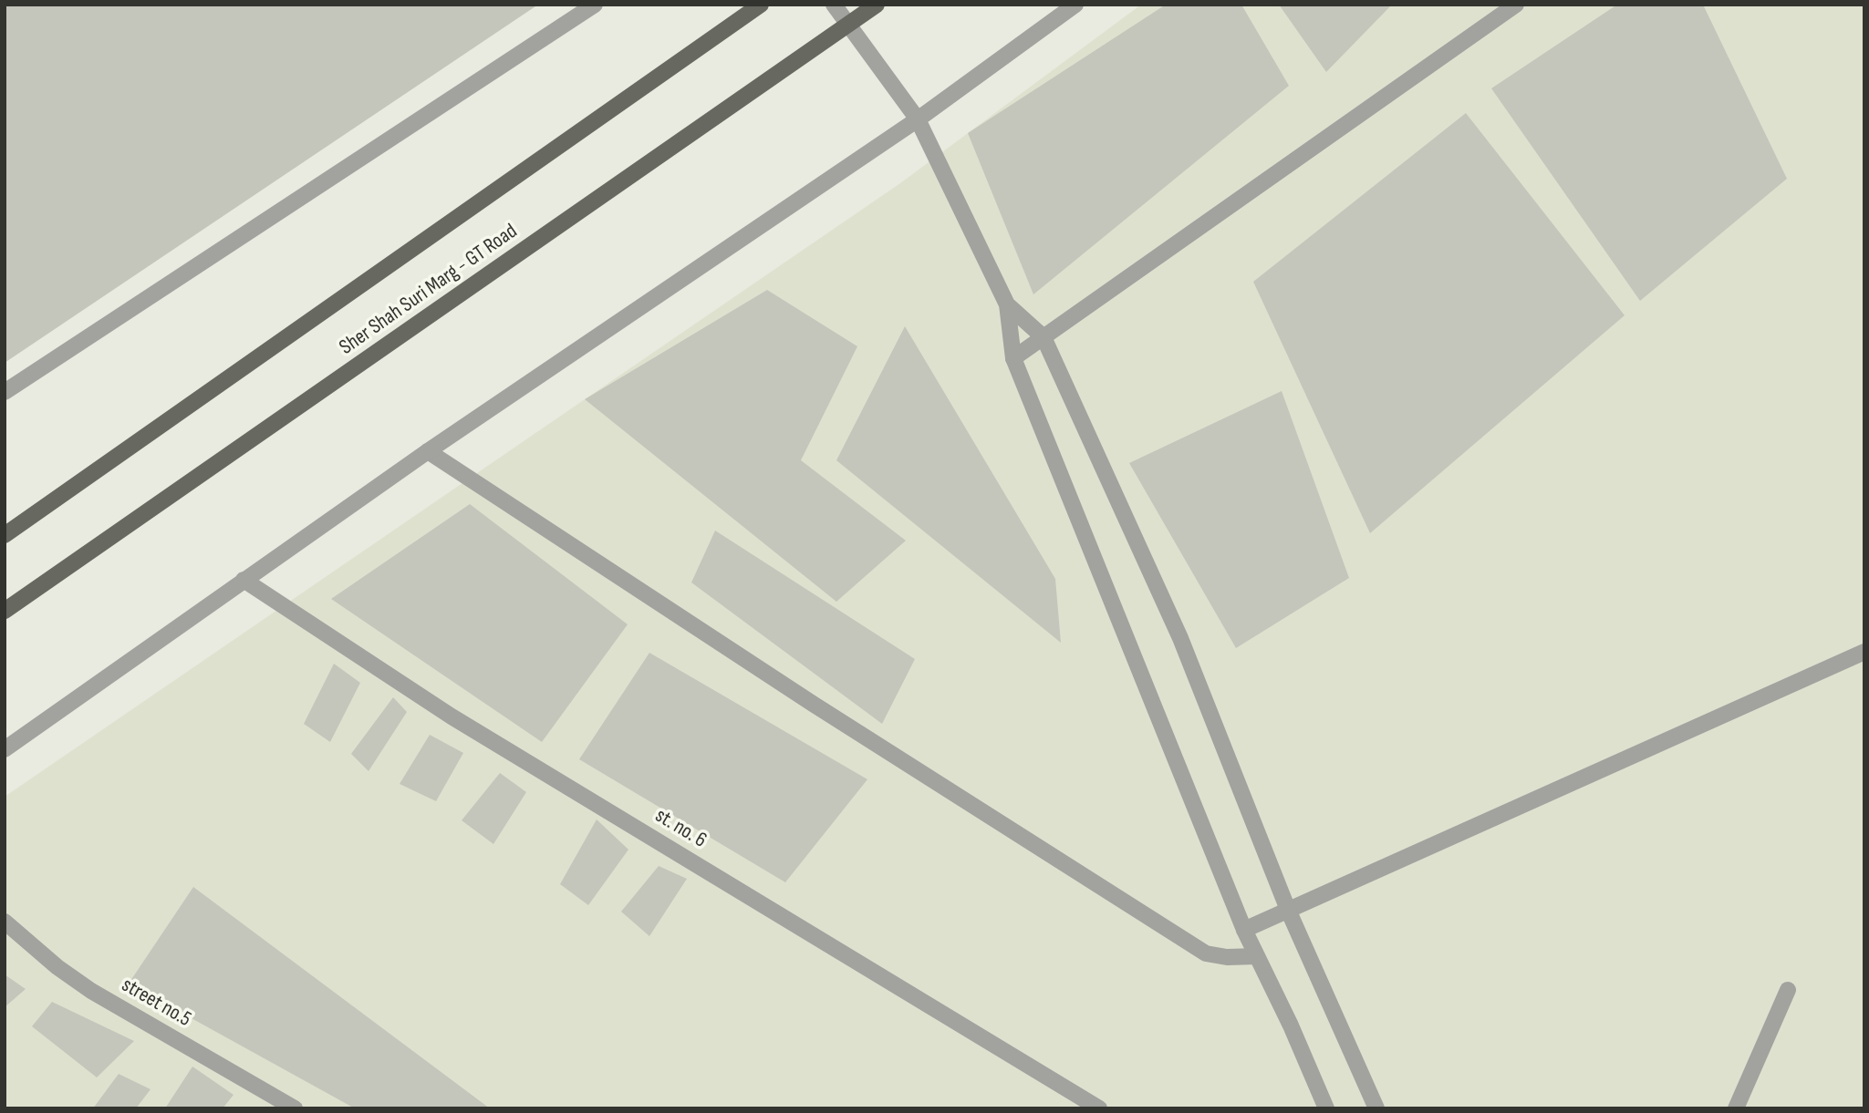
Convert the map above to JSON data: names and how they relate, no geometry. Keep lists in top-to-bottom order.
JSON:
{
  "streets": {
    "main road": ["Sher Shah Suri Marg - GT Road"],
    "street": ["st. no. 6", "street no.5"]
  }
}
